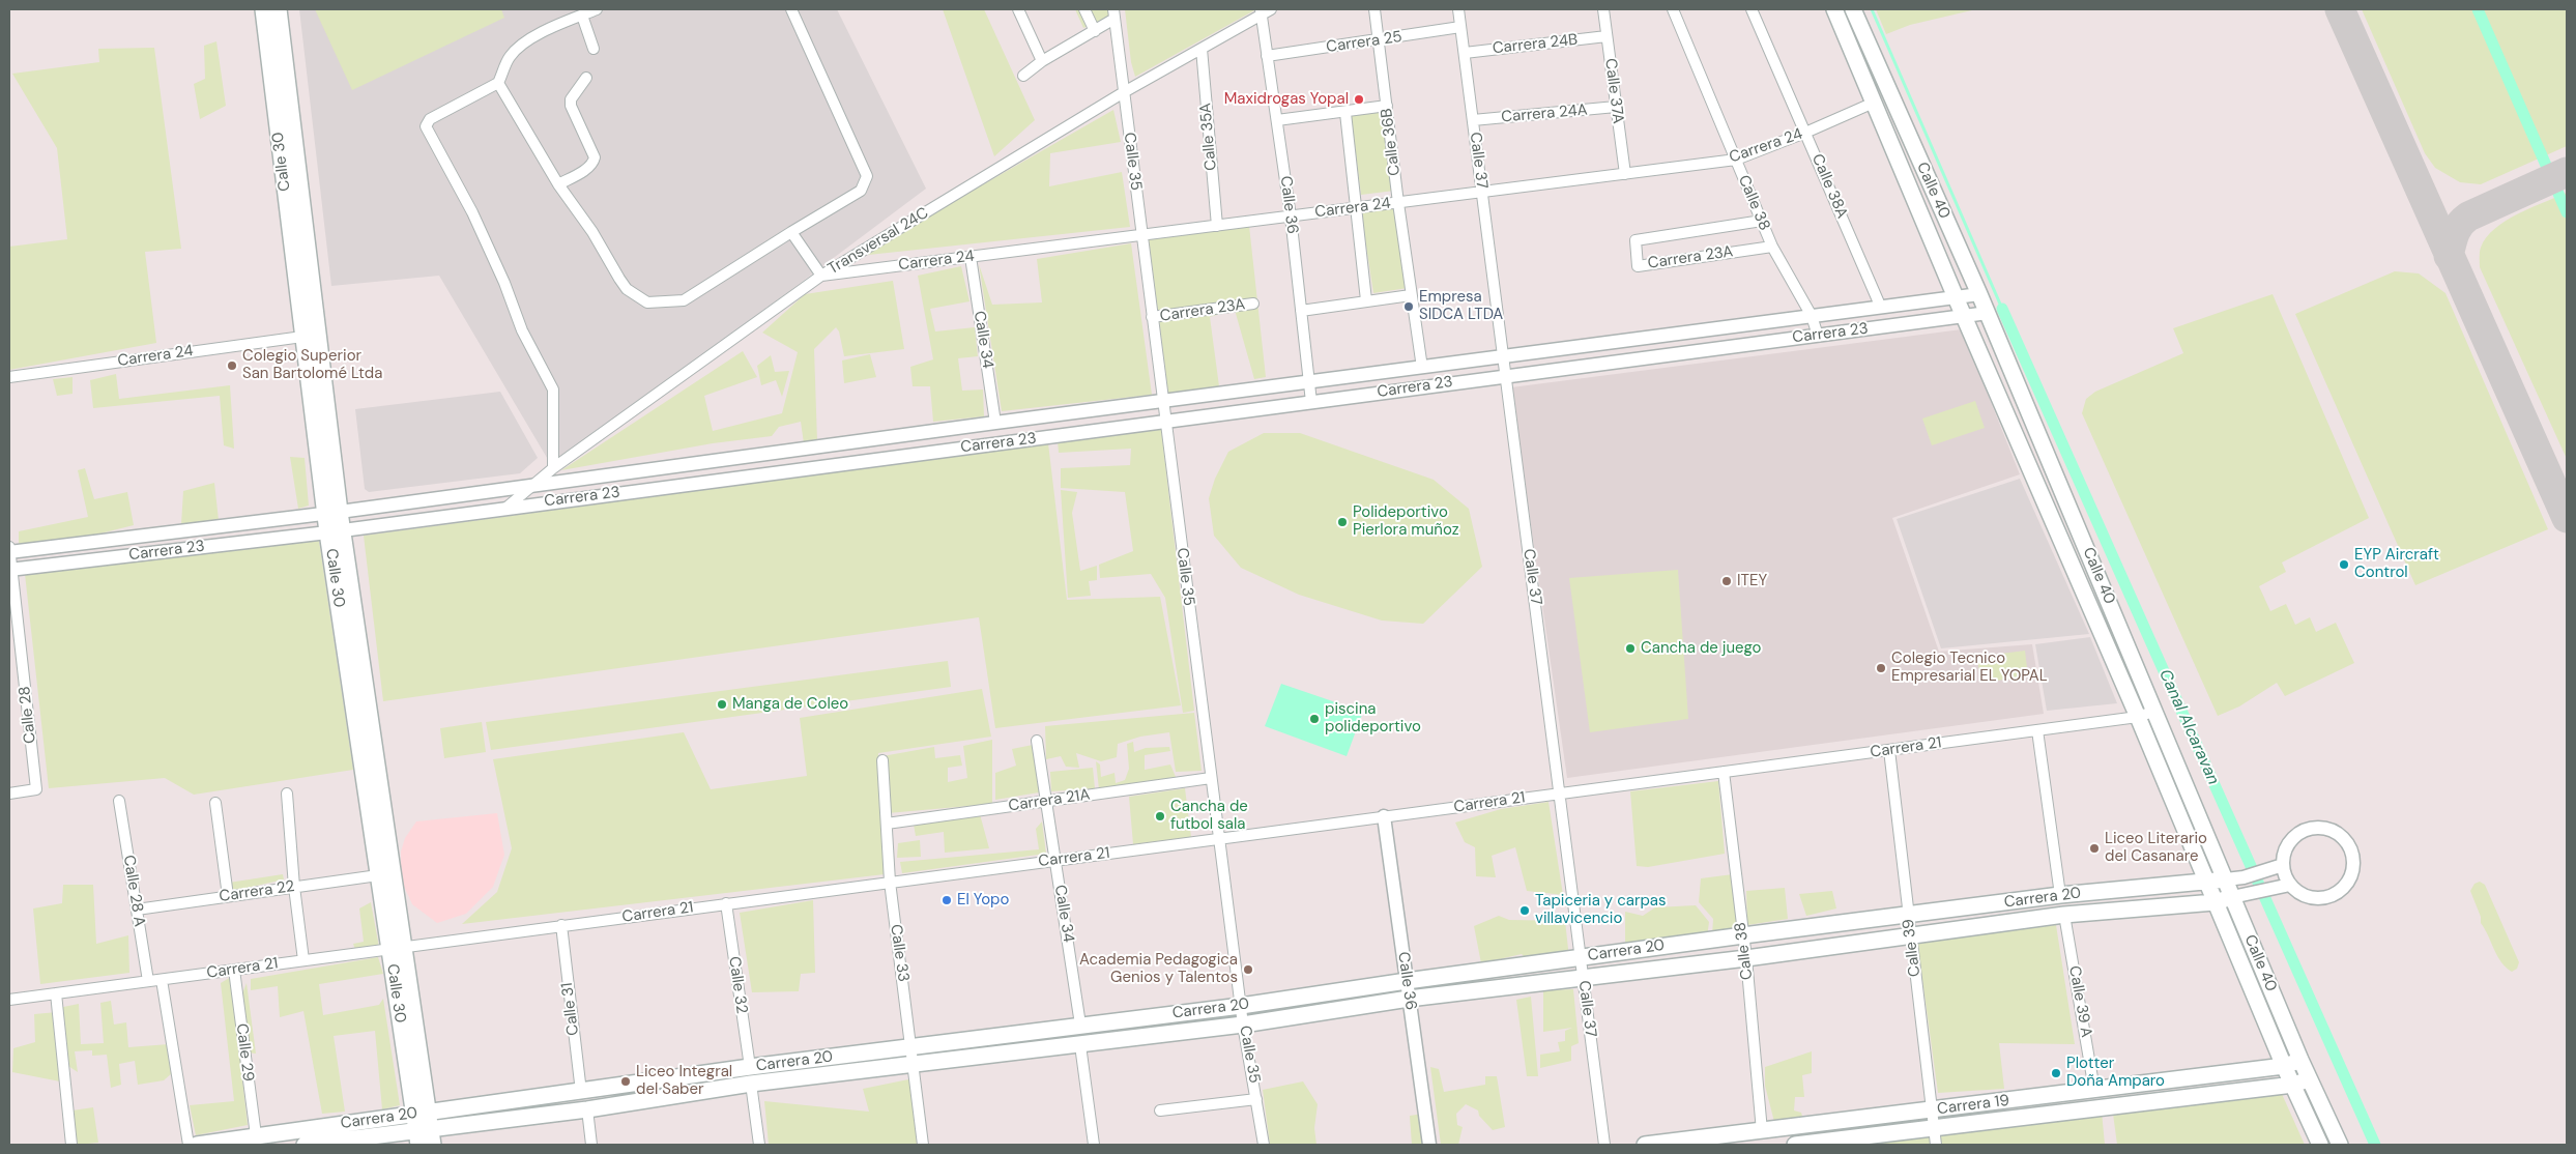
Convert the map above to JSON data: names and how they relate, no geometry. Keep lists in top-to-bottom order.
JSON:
{
  "streets": {
    "main road": [
      "Calle 30",
      "Calle 40",
      "Carrera 20",
      "Carrera 19"
    ],
    "street": [
      "Carrera 25",
      "Carrera 24B",
      "Calle 37A",
      "Carrera 24A",
      "Calle 35A",
      "Calle 36B",
      "Carrera 24",
      "Calle 37",
      "Calle 35",
      "Calle 38A",
      "Calle 38",
      "Calle 36",
      "Transversal 24C",
      "Carrera 23A",
      "Carrera 23",
      "Calle 34",
      "Calle 28",
      "Carrera 21",
      "Carrera 21A",
      "Calle 28 A",
      "Carrera 22",
      "Calle 39",
      "Calle 33",
      "Calle 32",
      "Calle 39 A",
      "Calle 31",
      "Calle 29"
    ]
  },
  "crossings": [
    ["Carrera 25", "Calle 36B"],
    ["Carrera 25", "Calle 37"],
    ["Carrera 25", "Calle 36"],
    ["Carrera 24B", "Calle 37A"],
    ["Carrera 24B", "Calle 37"],
    ["Calle 37A", "Carrera 24A"],
    ["Calle 37A", "Carrera 24"],
    ["Carrera 24A", "Calle 37"],
    ["Calle 35A", "Carrera 24"],
    ["Calle 35A", "Transversal 24C"],
    ["Calle 36B", "Carrera 24"],
    ["Calle 36B", "Carrera 23"],
    ["Carrera 24", "Calle 37"],
    ["Carrera 24", "Calle 30"],
    ["Carrera 24", "Calle 35"],
    ["Carrera 24", "Calle 38A"],
    ["Carrera 24", "Calle 40"],
    ["Carrera 24", "Calle 38"],
    ["Carrera 24", "Calle 36"],
    ["Carrera 24", "Transversal 24C"],
    ["Carrera 24", "Calle 34"],
    ["Calle 37", "Carrera 23"],
    ["Calle 37", "Carrera 21"],
    ["Calle 37", "Carrera 20"],
    ["Calle 30", "Carrera 23"],
    ["Calle 30", "Carrera 21"],
    ["Calle 30", "Carrera 22"],
    ["Calle 30", "Carrera 20"],
    ["Calle 35", "Transversal 24C"],
    ["Calle 35", "Carrera 23A"],
    ["Calle 35", "Carrera 23"],
    ["Calle 35", "Carrera 21"],
    ["Calle 35", "Carrera 21A"],
    ["Calle 35", "Carrera 20"],
    ["Calle 38A", "Carrera 23"],
    ["Calle 40", "Carrera 23"],
    ["Calle 40", "Carrera 21"],
    ["Calle 40", "Carrera 20"],
    ["Calle 40", "Carrera 19"],
    ["Calle 38", "Carrera 23A"],
    ["Calle 38", "Carrera 23"],
    ["Calle 38", "Carrera 21"],
    ["Calle 38", "Carrera 20"],
    ["Calle 38", "Carrera 19"],
    ["Calle 36", "Transversal 24C"],
    ["Calle 36", "Carrera 23"],
    ["Calle 36", "Carrera 21"],
    ["Calle 36", "Carrera 20"],
    ["Transversal 24C", "Carrera 23"],
    ["Carrera 23", "Calle 34"],
    ["Carrera 23", "Calle 28"],
    ["Calle 34", "Carrera 21"],
    ["Calle 34", "Carrera 21A"],
    ["Calle 34", "Carrera 20"],
    ["Carrera 21", "Calle 28 A"],
    ["Carrera 21", "Calle 39"],
    ["Carrera 21", "Calle 33"],
    ["Carrera 21", "Calle 32"],
    ["Carrera 21", "Calle 31"],
    ["Carrera 21", "Calle 29"],
    ["Carrera 21A", "Calle 33"],
    ["Calle 28 A", "Carrera 22"],
    ["Carrera 20", "Calle 39"],
    ["Carrera 20", "Calle 33"],
    ["Carrera 20", "Calle 32"],
    ["Carrera 20", "Calle 39 A"],
    ["Carrera 20", "Calle 31"],
    ["Carrera 20", "Calle 29"],
    ["Calle 39", "Carrera 19"],
    ["Calle 39 A", "Carrera 19"]
  ],
  "water": ["Canal Alcaravan"],
  "places": [
    "Maxidrogas Yopal",
    "Empresa SIDCA LTDA",
    "Colegio Superior San Bartolomé Ltda",
    "Polideportivo Pierlora muñoz",
    "EYP Aircraft Control",
    "ITEY",
    "Cancha de juego",
    "Colegio Tecnico Empresarial EL YOPAL",
    "Manga de Coleo",
    "piscina polideportivo",
    "Cancha de futbol sala",
    "Liceo Literario del Casanare",
    "El Yopo",
    "Tapiceria y carpas villavicencio",
    "Academia Pedagogica Genios y Talentos",
    "Plotter Doña Amparo",
    "Liceo Integral del Saber"
  ]
}
